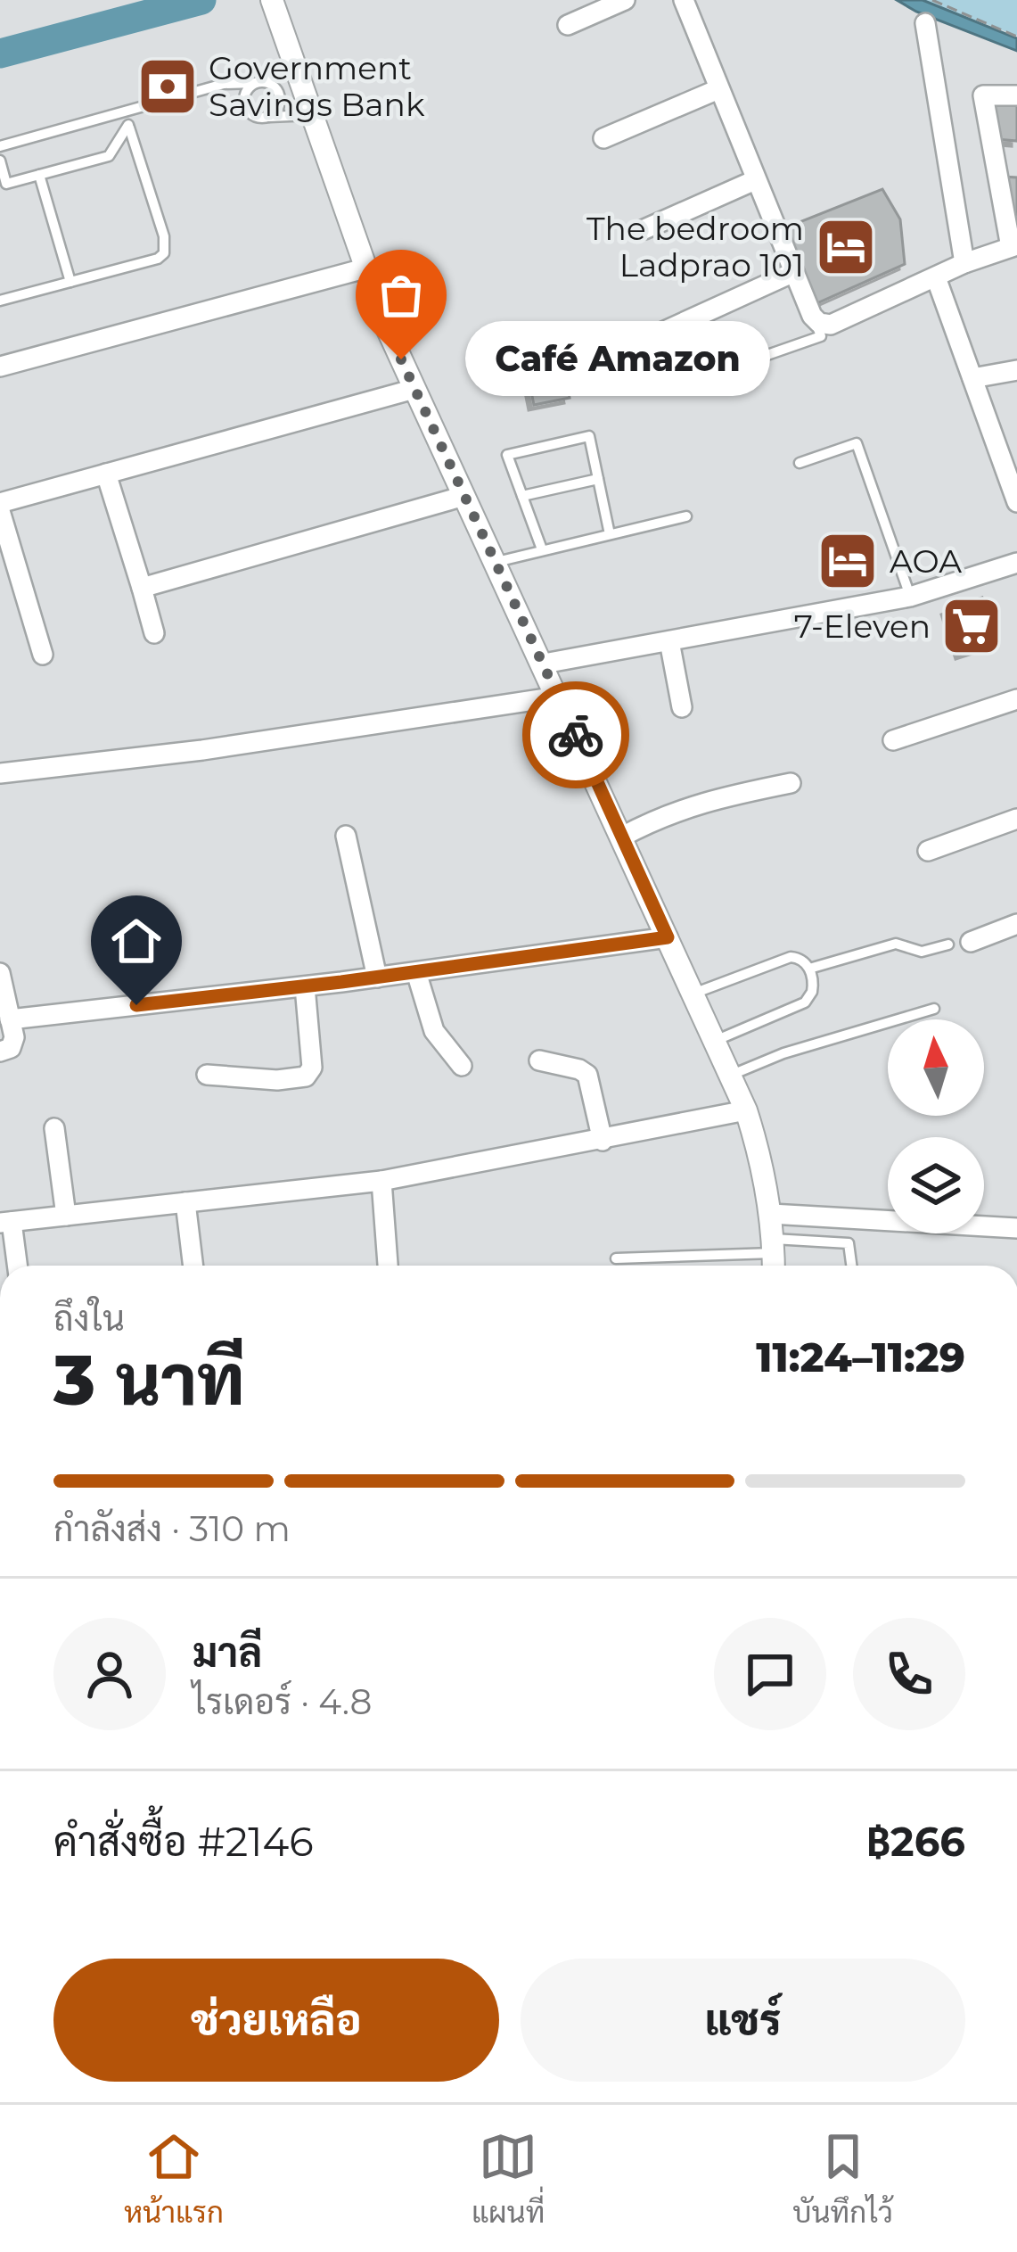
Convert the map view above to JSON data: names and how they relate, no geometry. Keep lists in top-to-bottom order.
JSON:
{
  "places": {
    "bank": ["Government Savings Bank"],
    "hotel": ["The bedroom Ladprao 101", "AOA"],
    "other": ["Café Amazon"],
    "supermarket": ["7-Eleven"]
  },
  "north": "top",
  "page": {
    "bubble": "Café Amazon",
    "heading": ["3 นาที", "ถึงใน", "11:24–11:29"],
    "panel": [
      "มาลี",
      "ไรเดอร์ · 4.8",
      "คำสั่งซื้อ #2146",
      "฿266"
    ],
    "bar": "กำลังส่ง · 310 m",
    "buttons": ["ช่วยเหลือ", "แชร์"],
    "tabs": ["หน้าแรก", "แผนที่", "บันทึกไว้"]
  }
}
